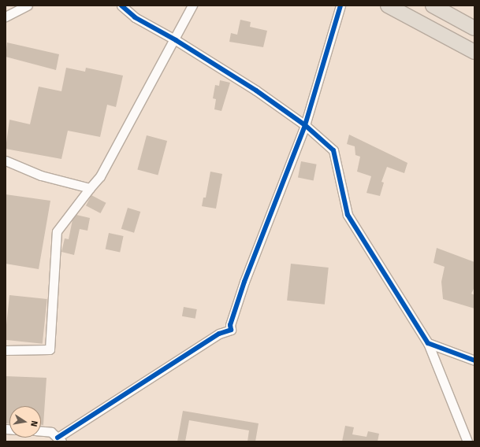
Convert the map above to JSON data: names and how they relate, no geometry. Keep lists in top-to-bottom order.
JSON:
{
  "north": "right"
}
